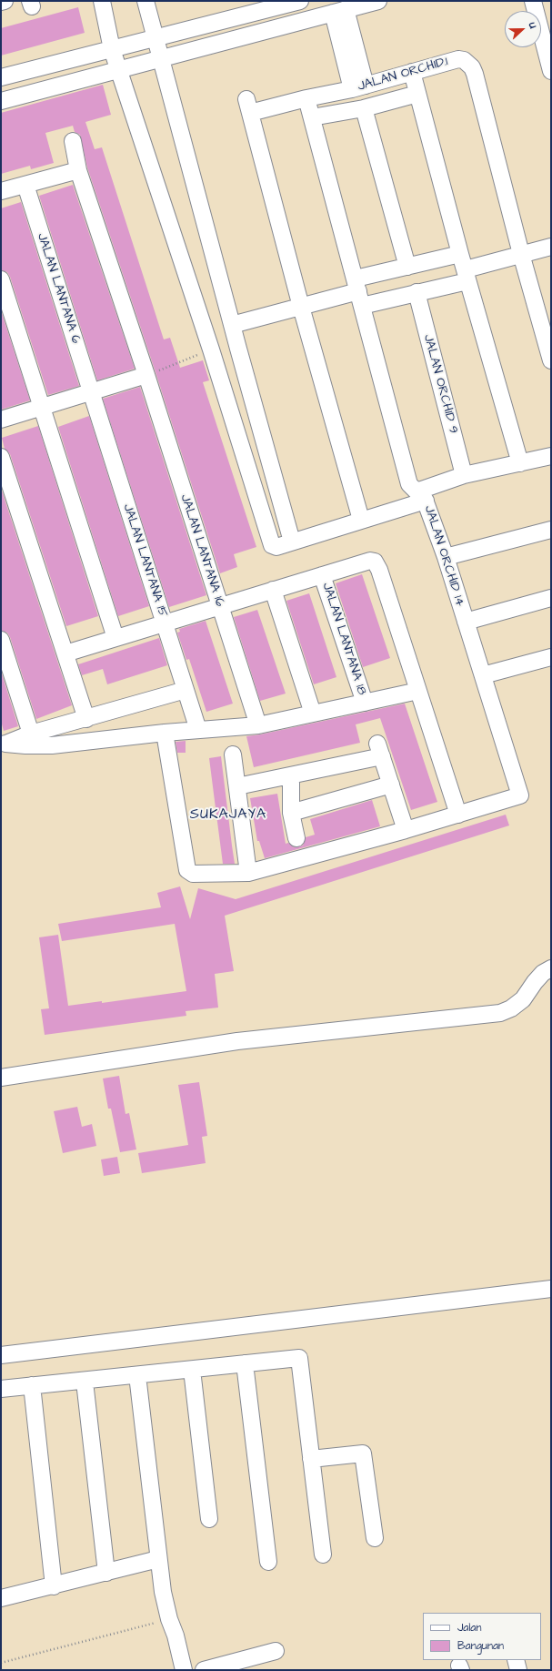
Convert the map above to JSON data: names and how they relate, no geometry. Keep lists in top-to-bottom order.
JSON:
{
  "streets": {
    "street": [
      "JALAN ORCHID.1",
      "JALAN LANTANA 6",
      "JALAN ORCHID 9",
      "JALAN LANTANA 16",
      "JALAN ORCHID 14",
      "JALAN LANTANA 15",
      "JALAN LANTANA 18"
    ]
  },
  "crossings": [
    ["JALAN LANTANA 6", "JALAN LANTANA 15"]
  ],
  "districts": ["SUKAJAYA"],
  "legend": ["Jalan", "Bangunan"],
  "north": "right"
}
